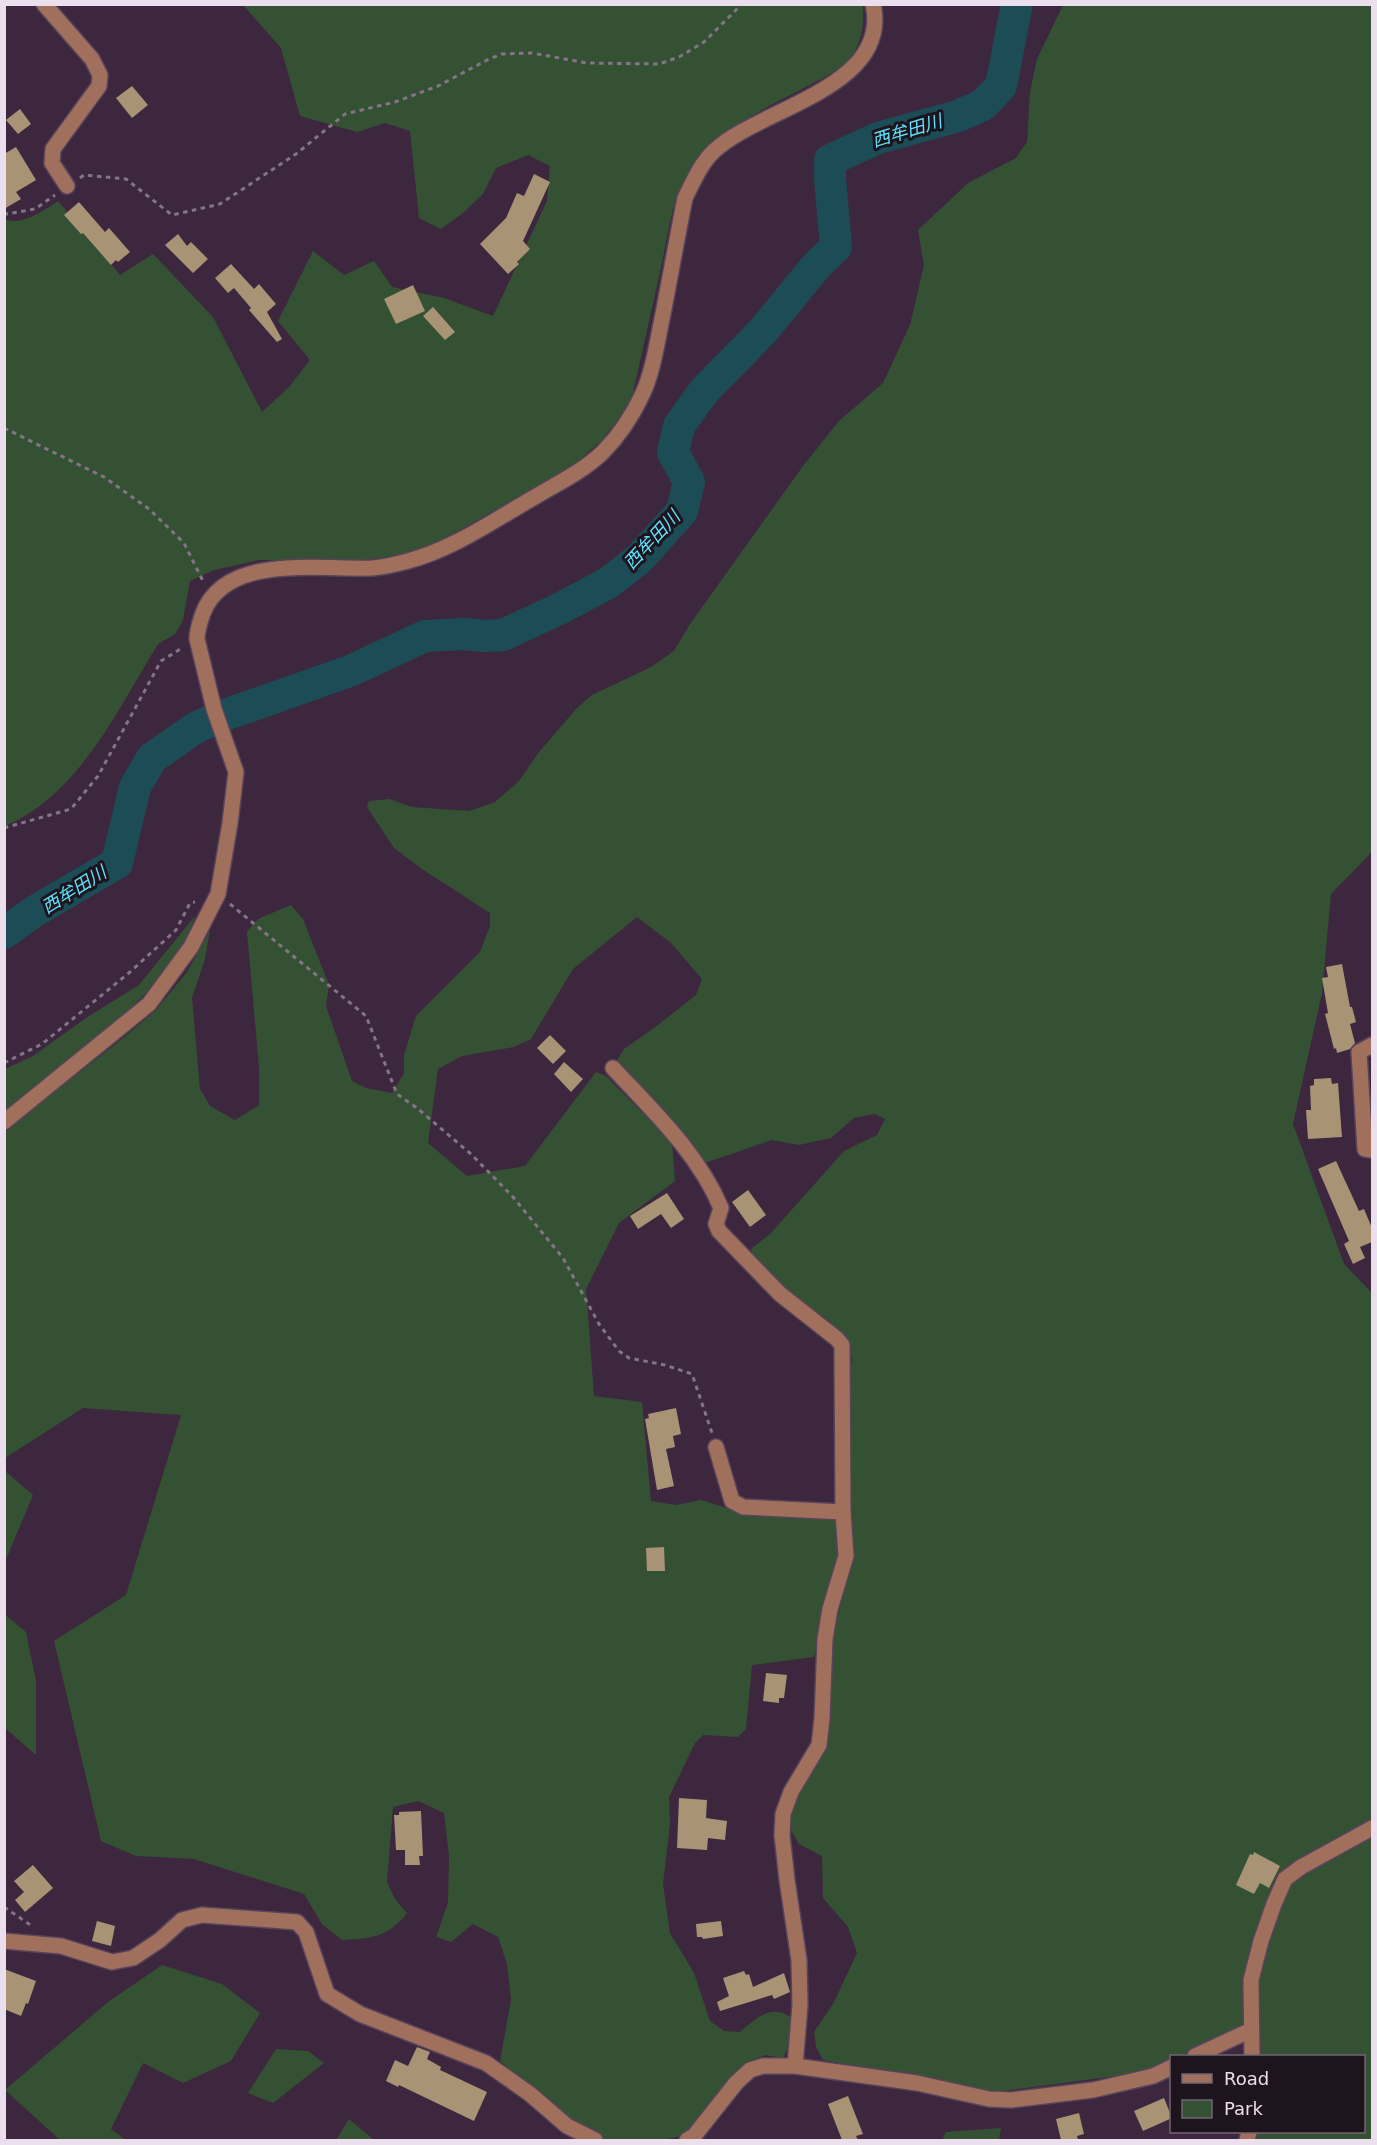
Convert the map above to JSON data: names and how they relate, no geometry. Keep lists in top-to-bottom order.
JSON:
{
  "water": ["西牟田川"],
  "legend": ["Road", "Park"]
}
